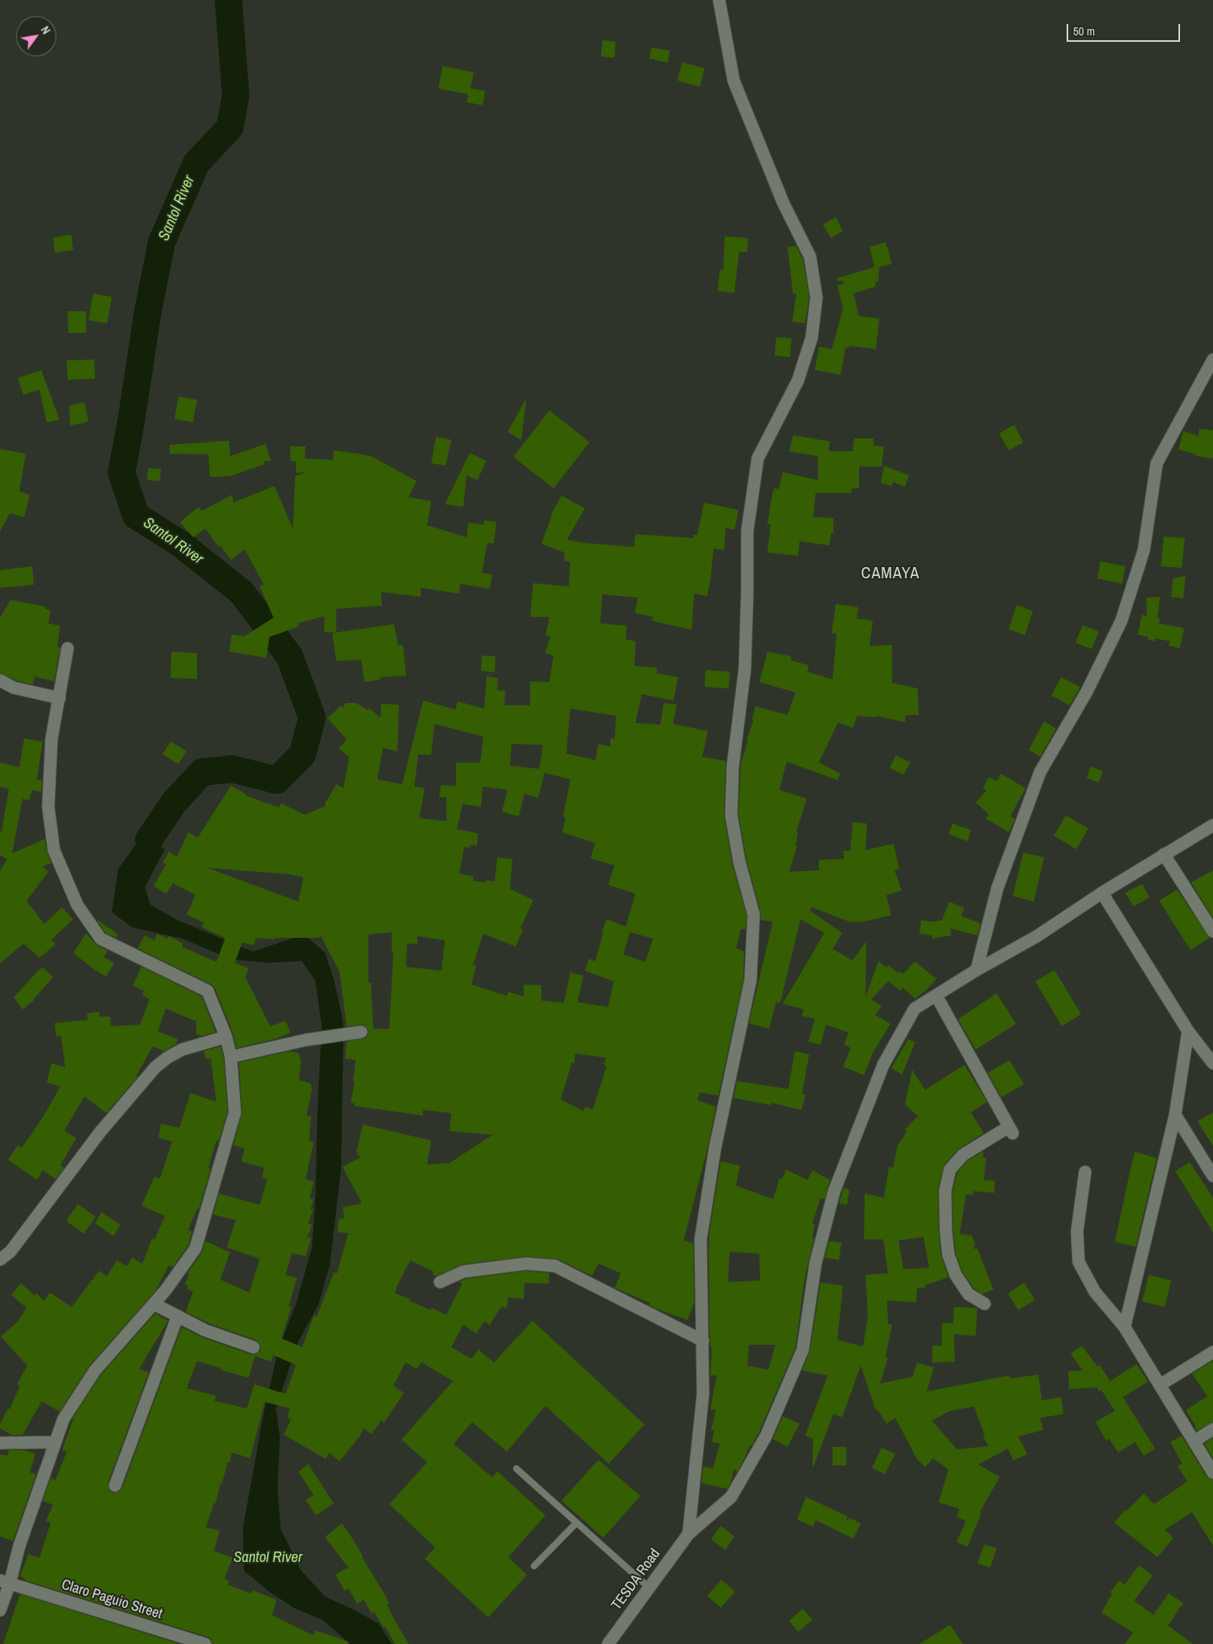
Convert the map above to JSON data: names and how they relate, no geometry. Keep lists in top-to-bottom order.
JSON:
{
  "streets": {
    "street": ["TESDA Road", "Claro Paguio Street"]
  },
  "districts": ["CAMAYA"],
  "water": ["Santol River"],
  "scale_bar": "50 m",
  "north": "top right"
}
